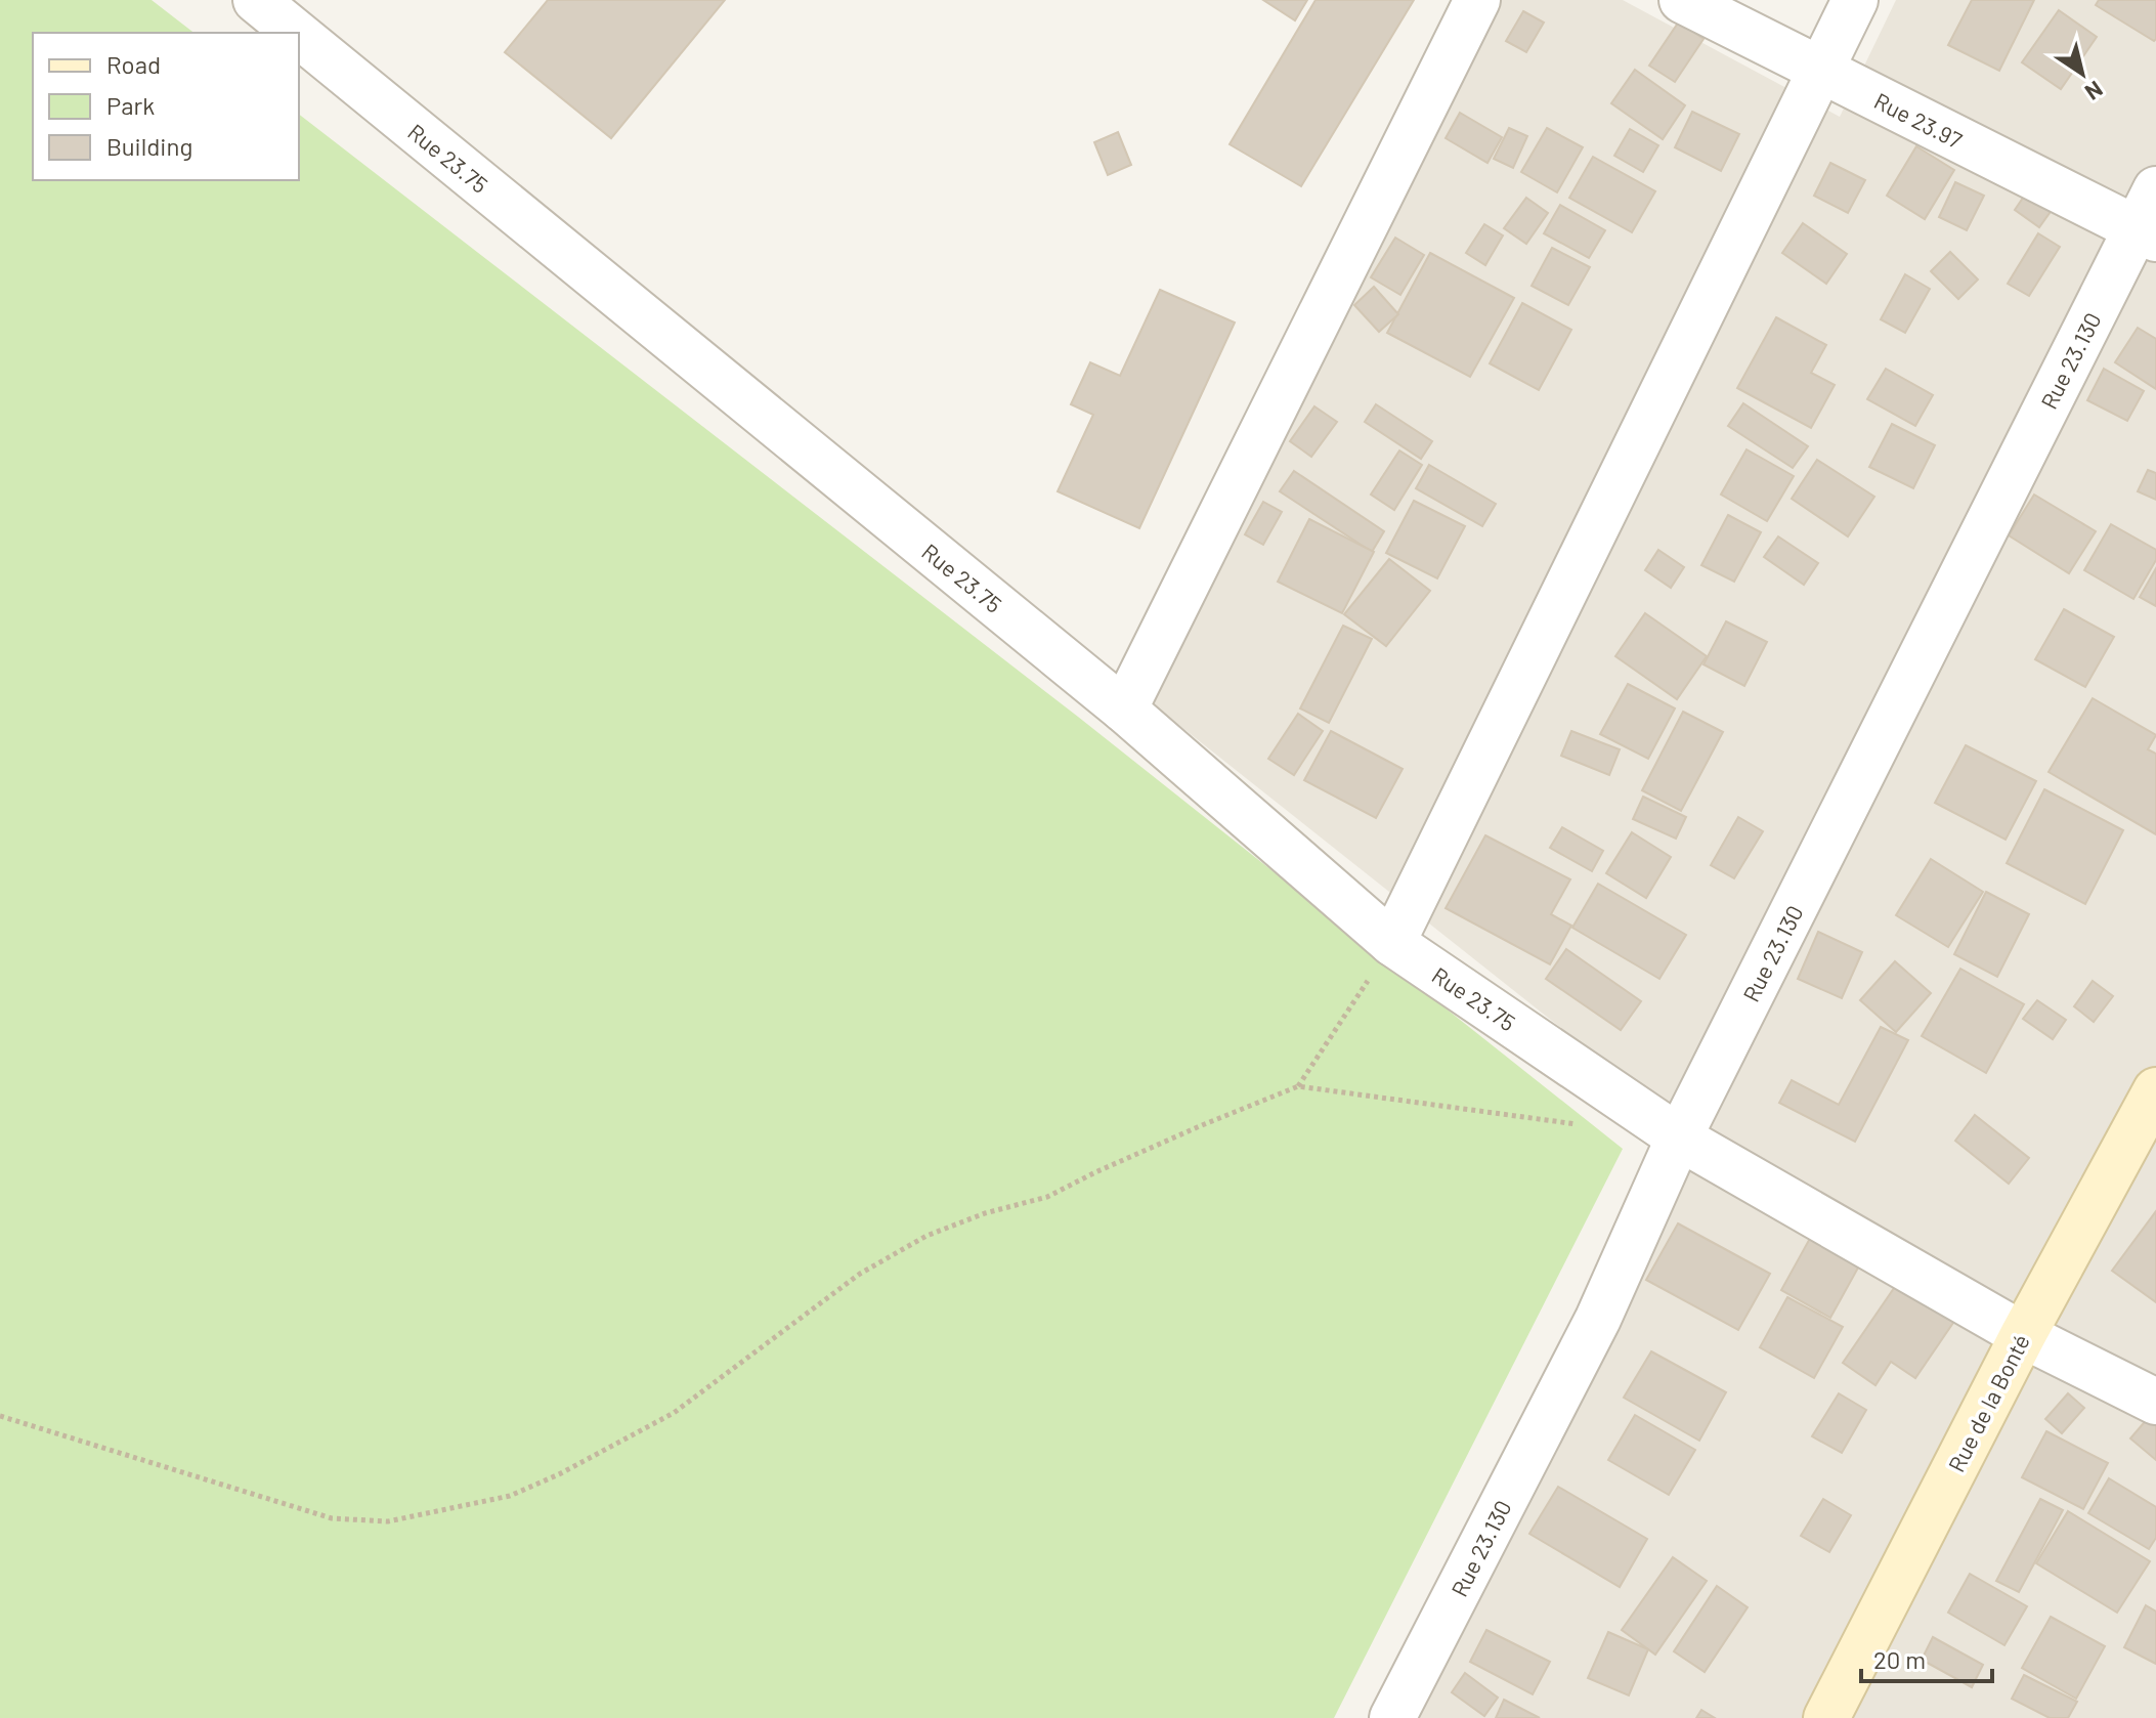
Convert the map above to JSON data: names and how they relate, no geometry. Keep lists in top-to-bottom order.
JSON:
{
  "streets": {
    "street": [
      "Rue 23.97",
      "Rue 23.75",
      "Rue 23.130",
      "Rue de la Bonté"
    ]
  },
  "crossings": [
    ["Rue 23.97", "Rue 23.130"],
    ["Rue 23.75", "Rue 23.130"],
    ["Rue 23.75", "Rue de la Bonté"]
  ],
  "legend": ["Road", "Park", "Building"],
  "scale_bar": "20 m",
  "north": "bottom right"
}
